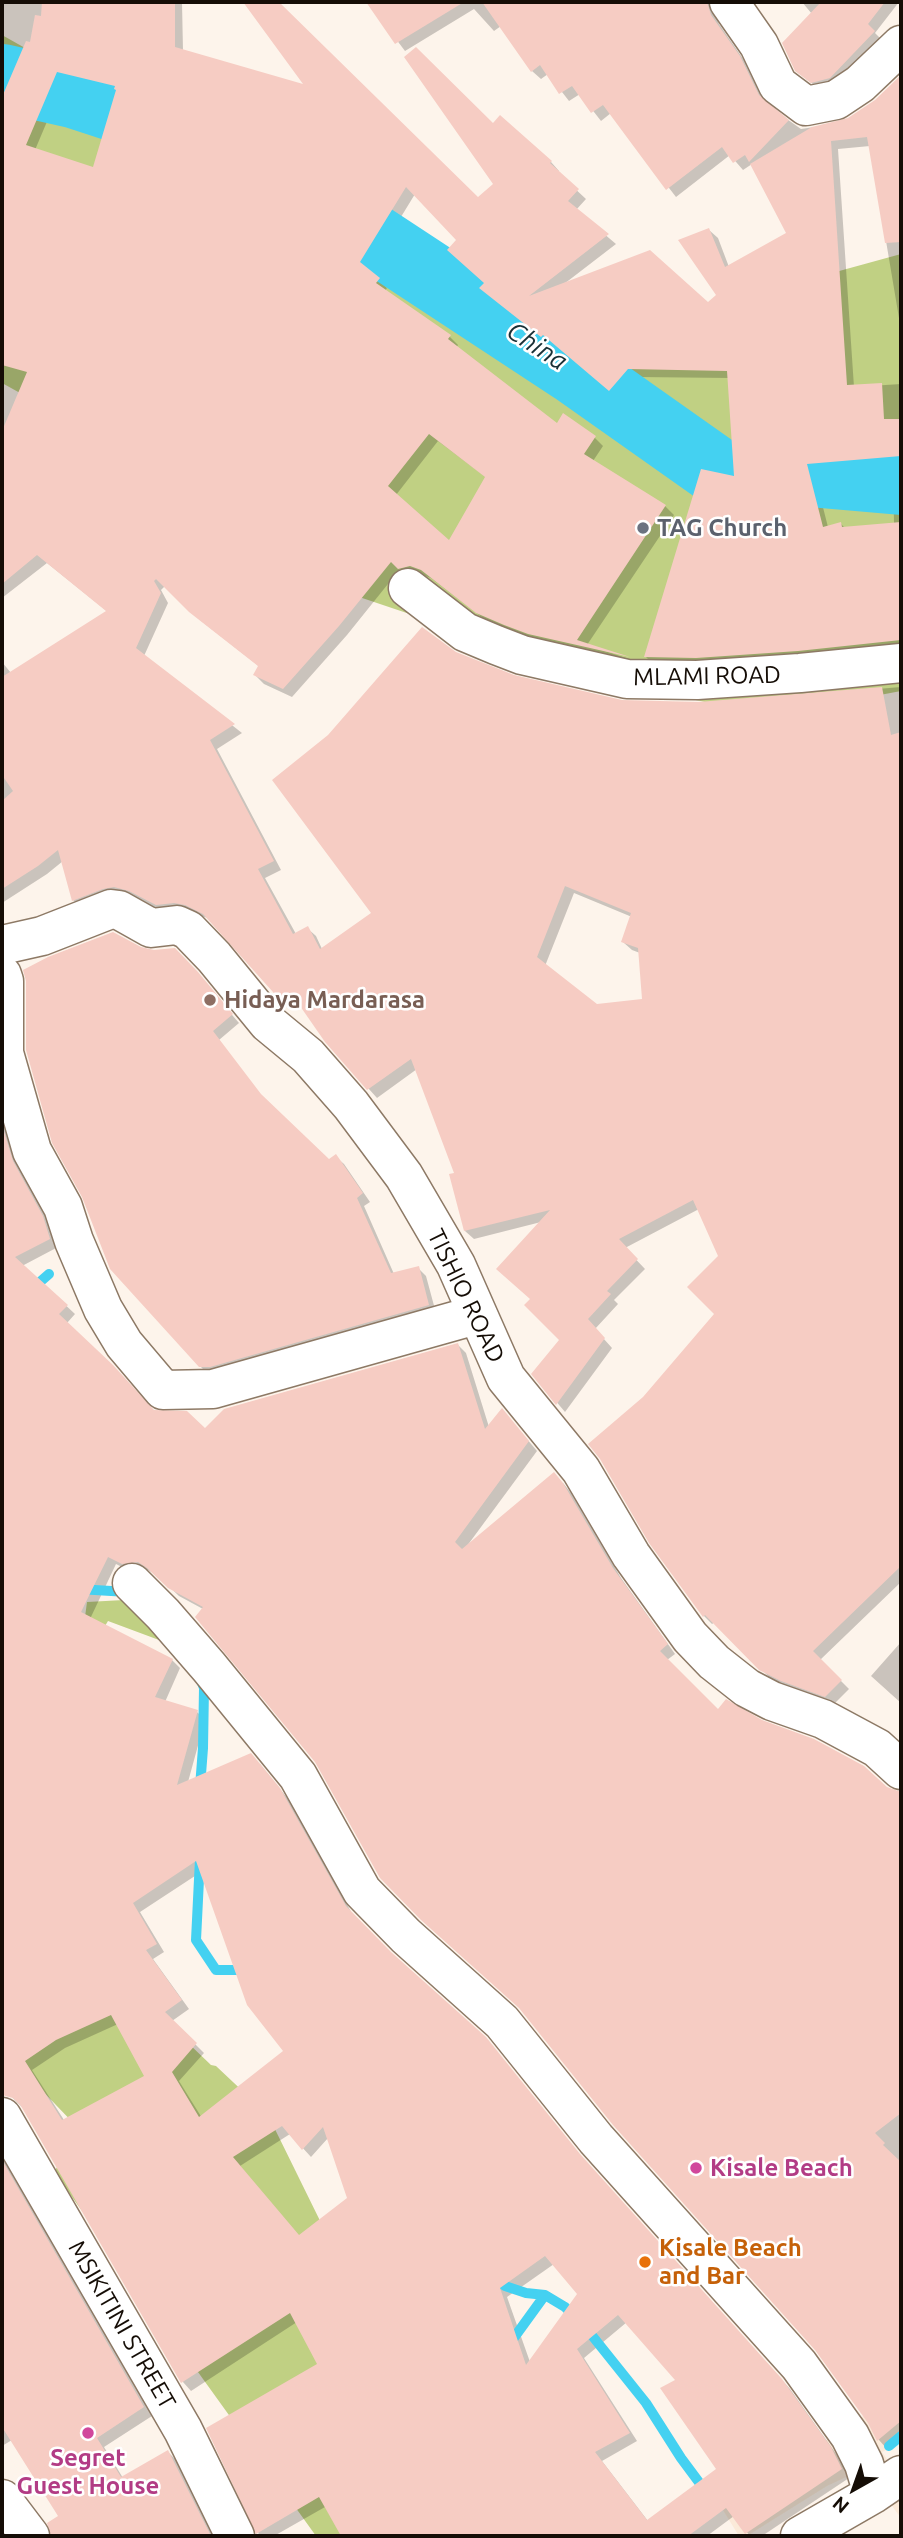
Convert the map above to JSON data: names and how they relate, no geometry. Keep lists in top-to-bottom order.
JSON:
{
  "streets": {
    "street": ["MLAMI ROAD", "TISHIO ROAD", "MSIKITINI STREET"]
  },
  "water": ["China"],
  "places": [
    "TAG Church",
    "Hidaya Mardarasa",
    "Kisale Beach",
    "Kisale Beach and Bar",
    "Segret Guest House"
  ],
  "north": "bottom left"
}
